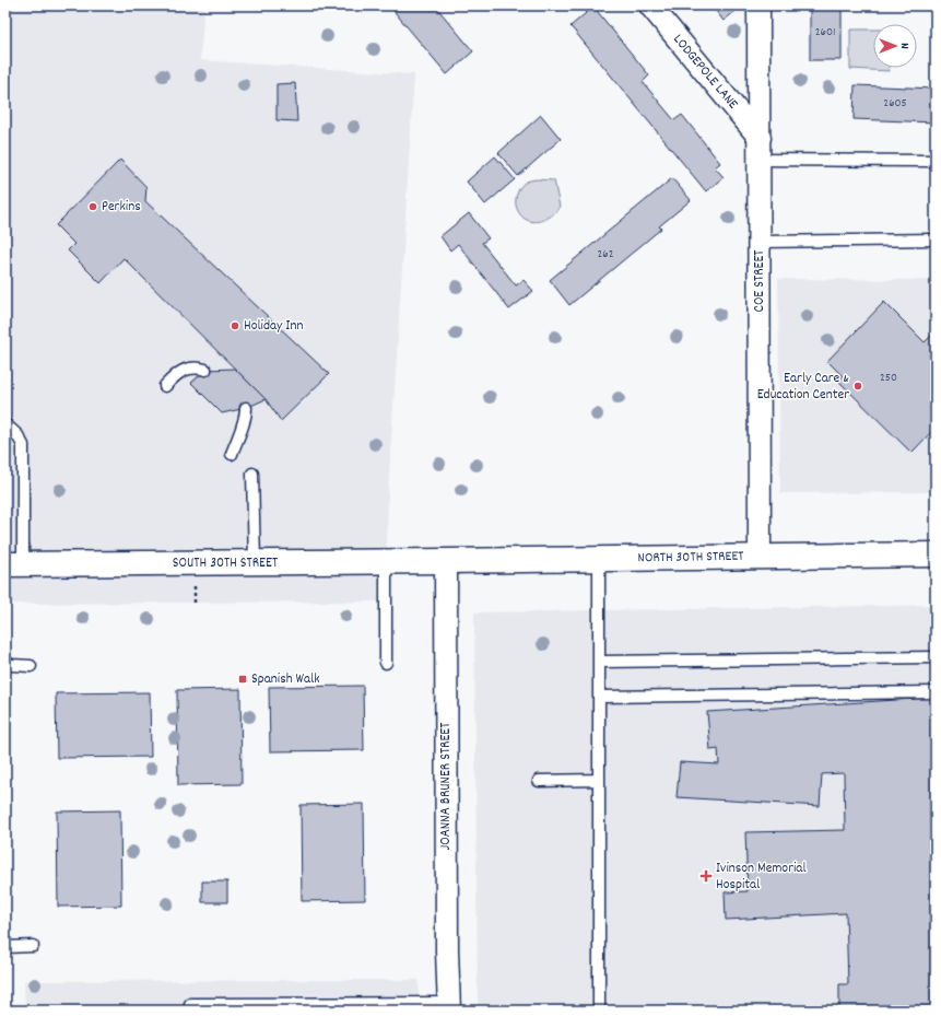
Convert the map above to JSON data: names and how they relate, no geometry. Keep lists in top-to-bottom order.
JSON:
{
  "streets": {
    "main road": ["NORTH 30TH STREET", "SOUTH 30TH STREET"],
    "street": ["LODGEPOLE LANE", "COE STREET", "JOANNA BRUNER STREET"]
  },
  "crossings": [
    ["LODGEPOLE LANE", "COE STREET"],
    ["COE STREET", "NORTH 30TH STREET"],
    ["NORTH 30TH STREET", "SOUTH 30TH STREET"],
    ["NORTH 30TH STREET", "JOANNA BRUNER STREET"],
    ["SOUTH 30TH STREET", "JOANNA BRUNER STREET"]
  ],
  "places": {
    "other": ["Perkins", "Holiday Inn", "Early Care & Education Center"],
    "transit": ["Spanish Walk"],
    "health": ["Ivinson Memorial Hospital"]
  },
  "house_numbers": [
    "2601",
    "2605",
    "262",
    "250"
  ],
  "north": "right"
}
